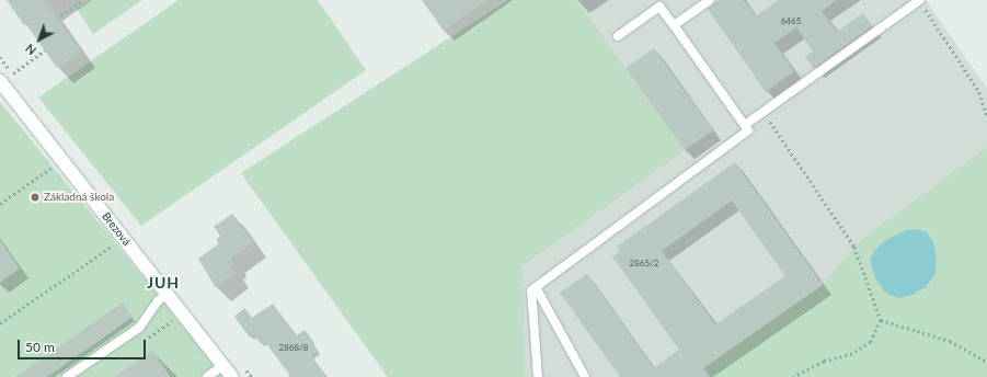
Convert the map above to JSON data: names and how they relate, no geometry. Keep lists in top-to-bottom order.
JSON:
{
  "streets": {
    "street": ["Brezová"]
  },
  "districts": ["JUH"],
  "places": ["Základná škola"],
  "house_numbers": ["6465", "2865/2", "2868/8"],
  "scale_bar": "50 m",
  "north": "bottom left"
}
